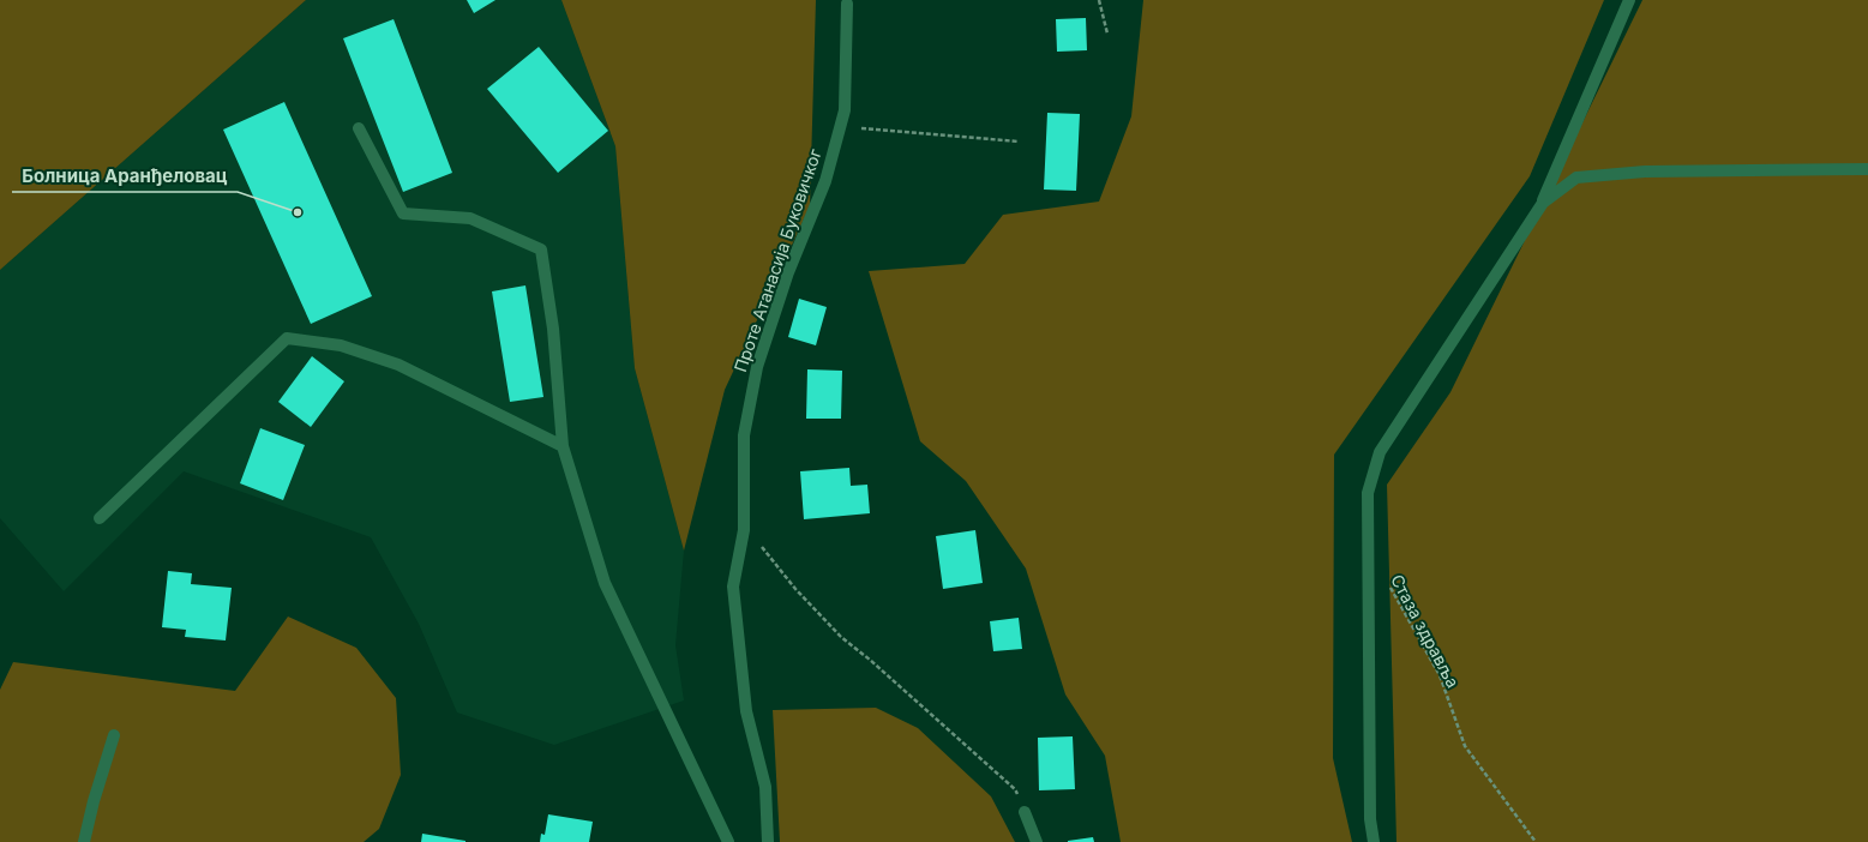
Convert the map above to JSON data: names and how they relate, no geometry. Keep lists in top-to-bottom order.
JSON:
{
  "streets": {
    "street": ["Проте Атанасија Буковичког"],
    "path": ["Стаза здравља"]
  },
  "places": ["Болница Аранђеловац"]
}
